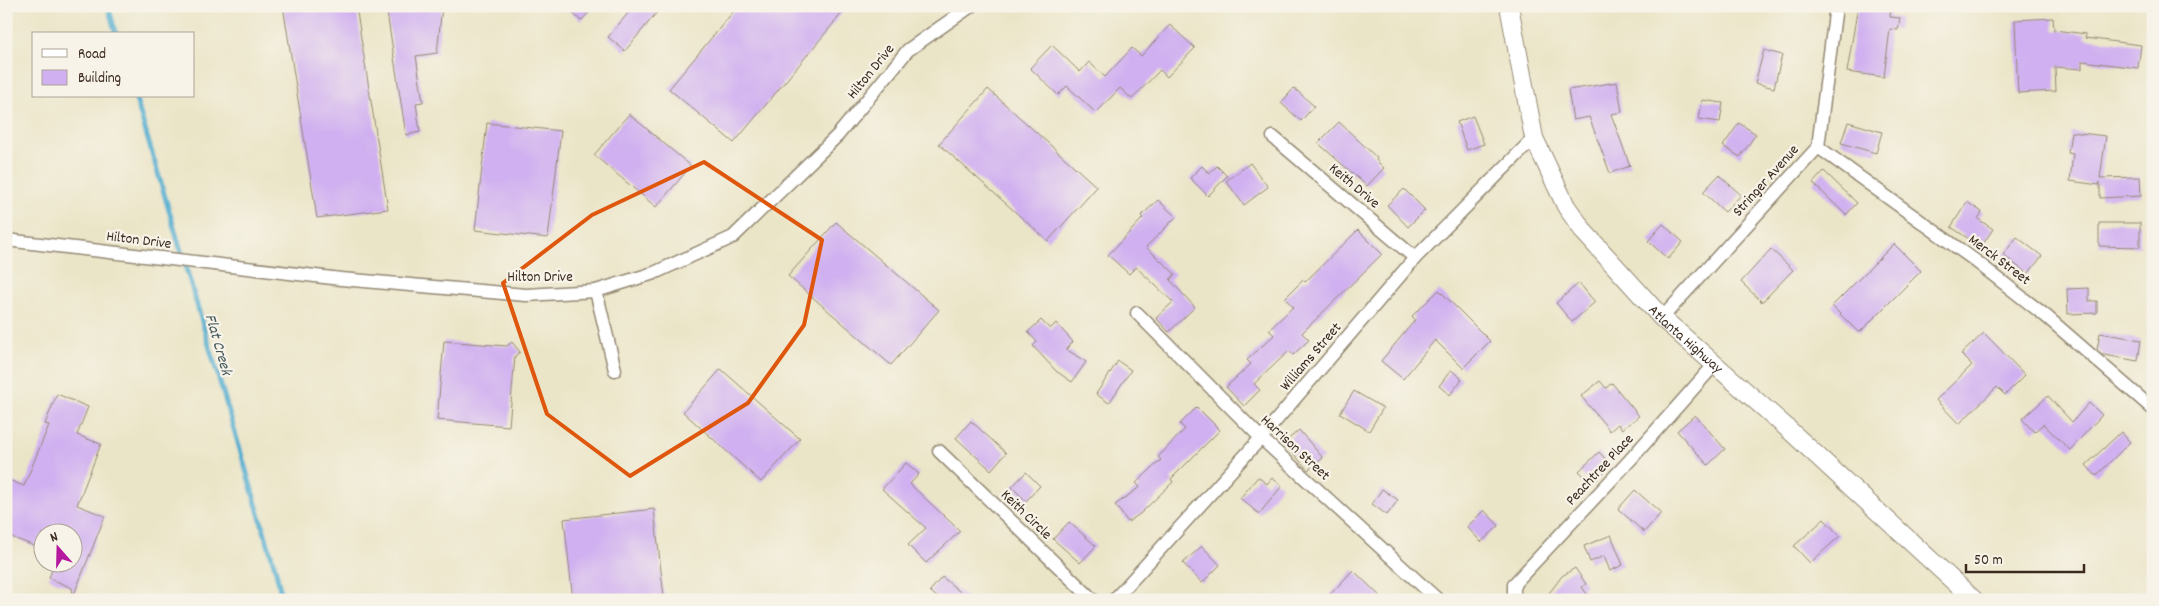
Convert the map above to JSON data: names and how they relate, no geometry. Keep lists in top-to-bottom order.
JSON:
{
  "streets": {
    "main road": ["Atlanta Highway"],
    "street": [
      "Hilton Drive",
      "Stringer Avenue",
      "Keith Drive",
      "Merck Street",
      "Williams Street",
      "Harrison Street",
      "Peachtree Place",
      "Keith Circle"
    ]
  },
  "crossings": [
    ["Stringer Avenue", "Merck Street"],
    ["Stringer Avenue", "Atlanta Highway"],
    ["Keith Drive", "Williams Street"],
    ["Atlanta Highway", "Williams Street"],
    ["Atlanta Highway", "Peachtree Place"],
    ["Williams Street", "Harrison Street"]
  ],
  "water": ["Flat Creek"],
  "legend": ["Road", "Building"],
  "scale_bar": "50 m",
  "north": "top"
}
